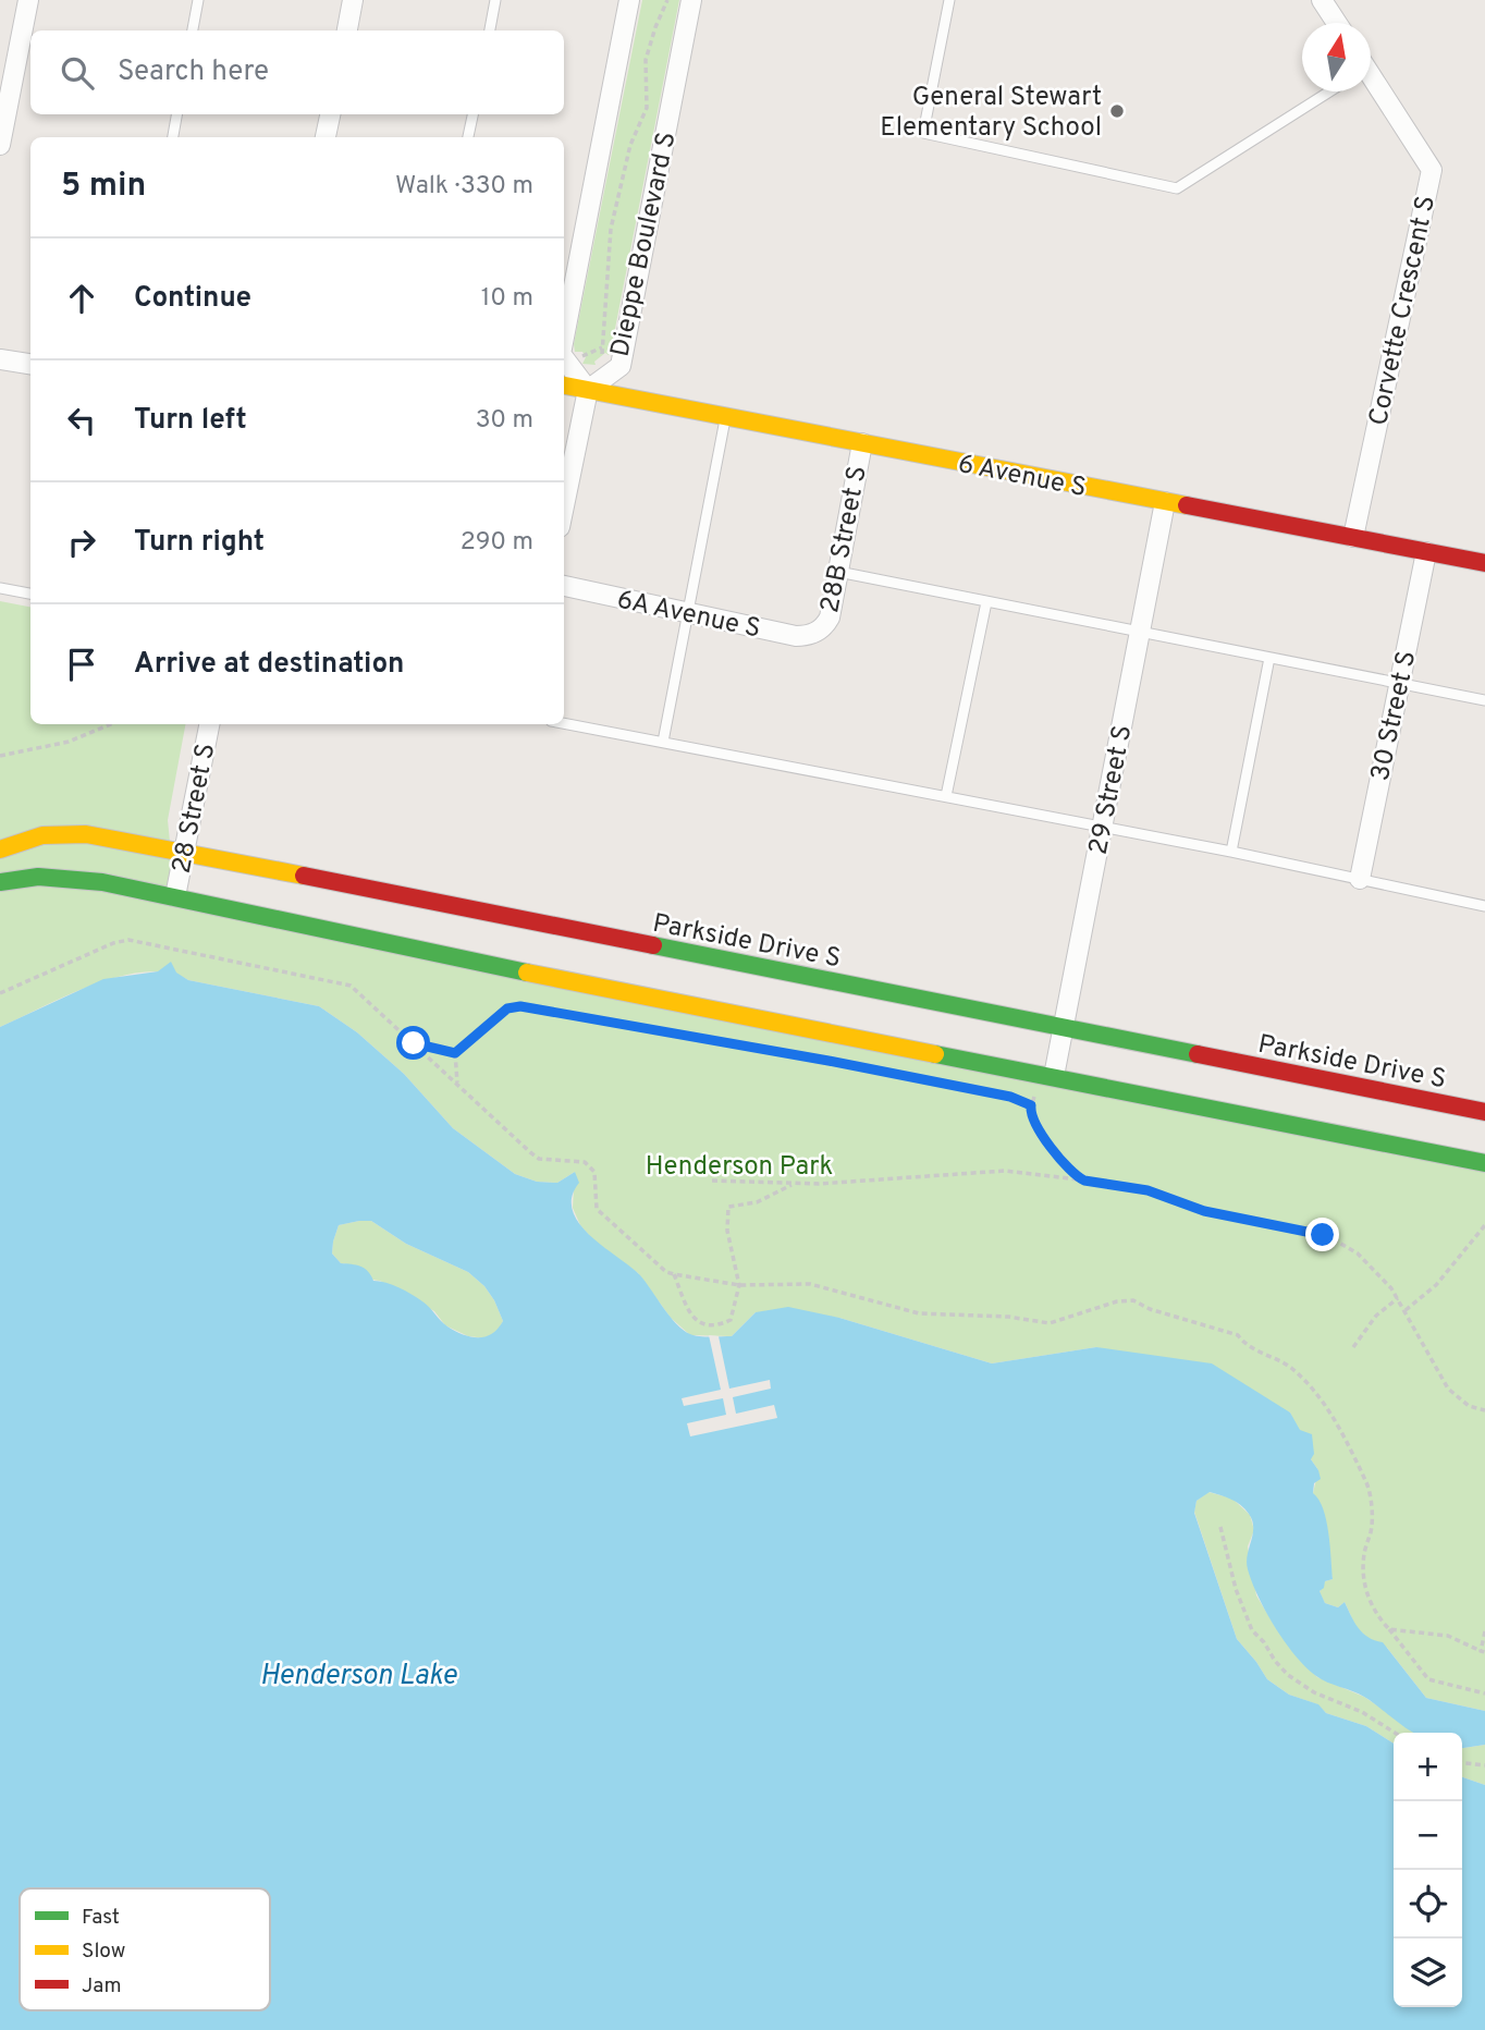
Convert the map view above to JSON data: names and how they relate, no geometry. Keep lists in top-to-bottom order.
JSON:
{
  "streets": {
    "street": [
      "Dieppe Boulevard S",
      "Corvette Crescent S",
      "6 Avenue S",
      "28B Street S",
      "6A Avenue S",
      "30 Street S",
      "29 Street S",
      "28 Street S",
      "Parkside Drive S"
    ]
  },
  "crossings": [
    ["Dieppe Boulevard S", "6 Avenue S"],
    ["Corvette Crescent S", "6 Avenue S"],
    ["6 Avenue S", "28B Street S"],
    ["6 Avenue S", "30 Street S"],
    ["6 Avenue S", "29 Street S"],
    ["28B Street S", "6A Avenue S"],
    ["29 Street S", "Parkside Drive S"],
    ["28 Street S", "Parkside Drive S"]
  ],
  "water": ["Henderson Lake"],
  "parks": ["Henderson Park"],
  "places": ["General Stewart Elementary School"],
  "legend": ["Fast", "Slow", "Jam"],
  "north": "top",
  "page": {
    "search": "Search here",
    "heading": ["5 min", "Walk · 330 m"],
    "list": [
      ["Continue", "10 m"],
      ["Turn left", "30 m"],
      ["Turn right", "290 m"],
      "Arrive at destination"
    ],
    "map_buttons": ["+", "−"]
  }
}
